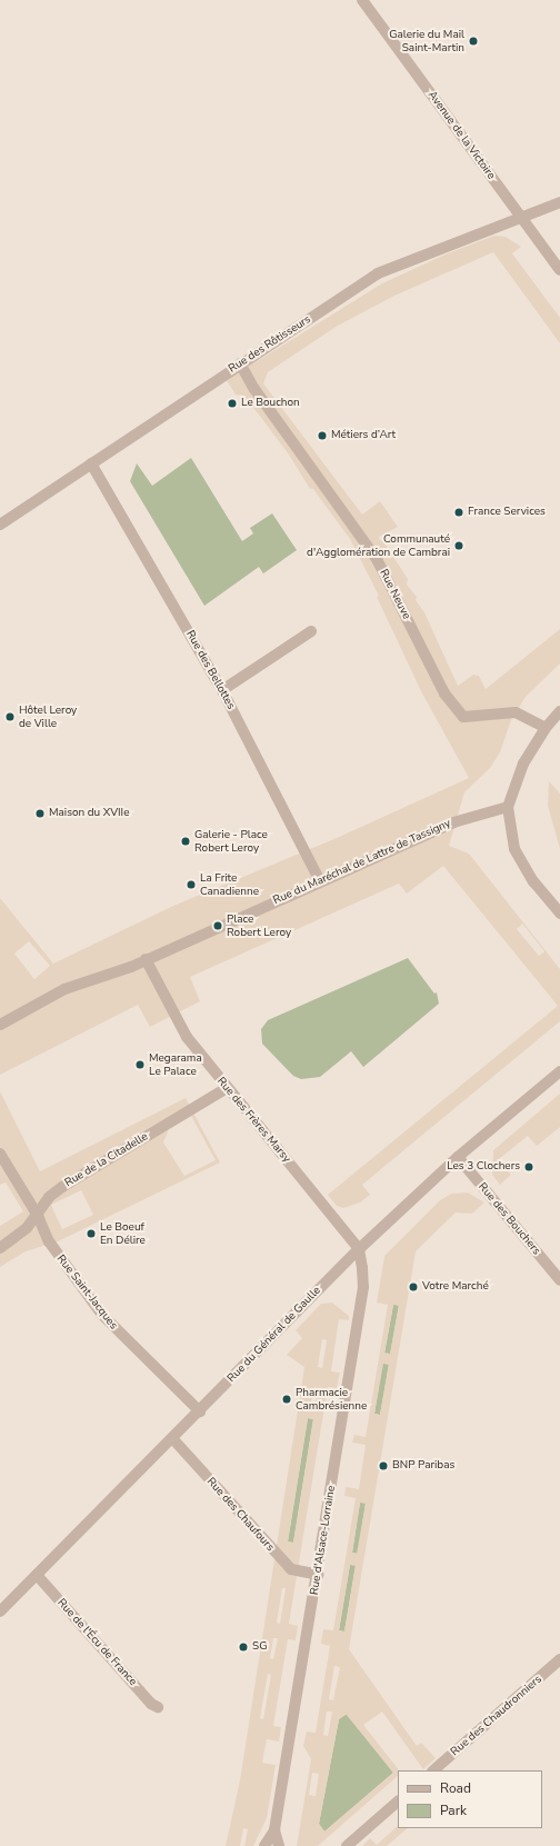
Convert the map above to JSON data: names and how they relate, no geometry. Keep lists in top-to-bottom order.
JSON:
{
  "streets": {
    "street": [
      "Avenue de la Victoire",
      "Rue des Rôtisseurs",
      "Rue Neuve",
      "Rue des Bellottes",
      "Rue du Maréchal de Lattre de Tassigny",
      "Rue des Frères Marsy",
      "Rue de la Citadelle",
      "Rue des Bouchers",
      "Rue Saint-Jacques",
      "Rue du Général de Gaulle",
      "Rue des Chaufours",
      "Rue d'Alsace-Lorraine",
      "Rue de l'Écu de France",
      "Rue des Chaudronniers"
    ]
  },
  "crossings": [
    ["Avenue de la Victoire", "Rue des Rôtisseurs"],
    ["Rue des Rôtisseurs", "Rue Neuve"],
    ["Rue des Rôtisseurs", "Rue des Bellottes"],
    ["Rue des Bellottes", "Rue du Maréchal de Lattre de Tassigny"],
    ["Rue du Maréchal de Lattre de Tassigny", "Rue des Frères Marsy"],
    ["Rue des Frères Marsy", "Rue de la Citadelle"],
    ["Rue des Frères Marsy", "Rue du Général de Gaulle"],
    ["Rue des Frères Marsy", "Rue d'Alsace-Lorraine"],
    ["Rue de la Citadelle", "Rue Saint-Jacques"],
    ["Rue des Bouchers", "Rue du Général de Gaulle"],
    ["Rue Saint-Jacques", "Rue du Général de Gaulle"],
    ["Rue du Général de Gaulle", "Rue des Chaufours"],
    ["Rue du Général de Gaulle", "Rue d'Alsace-Lorraine"],
    ["Rue du Général de Gaulle", "Rue de l'Écu de France"],
    ["Rue des Chaufours", "Rue d'Alsace-Lorraine"]
  ],
  "places": [
    "Galerie du Mail Saint-Martin",
    "Le Bouchon",
    "Métiers d’Art",
    "France Services",
    "Communauté d'Agglomération de Cambrai",
    "Hôtel Leroy de Ville",
    "Maison du XVIIe",
    "Galerie - Place Robert Leroy",
    "La Frite Canadienne",
    "Place Robert Leroy",
    "Megarama Le Palace",
    "Les 3 Clochers",
    "Le Boeuf En Délire",
    "Votre Marché",
    "Pharmacie Cambrésienne",
    "BNP Paribas",
    "SG"
  ],
  "legend": ["Road", "Park"]
}
